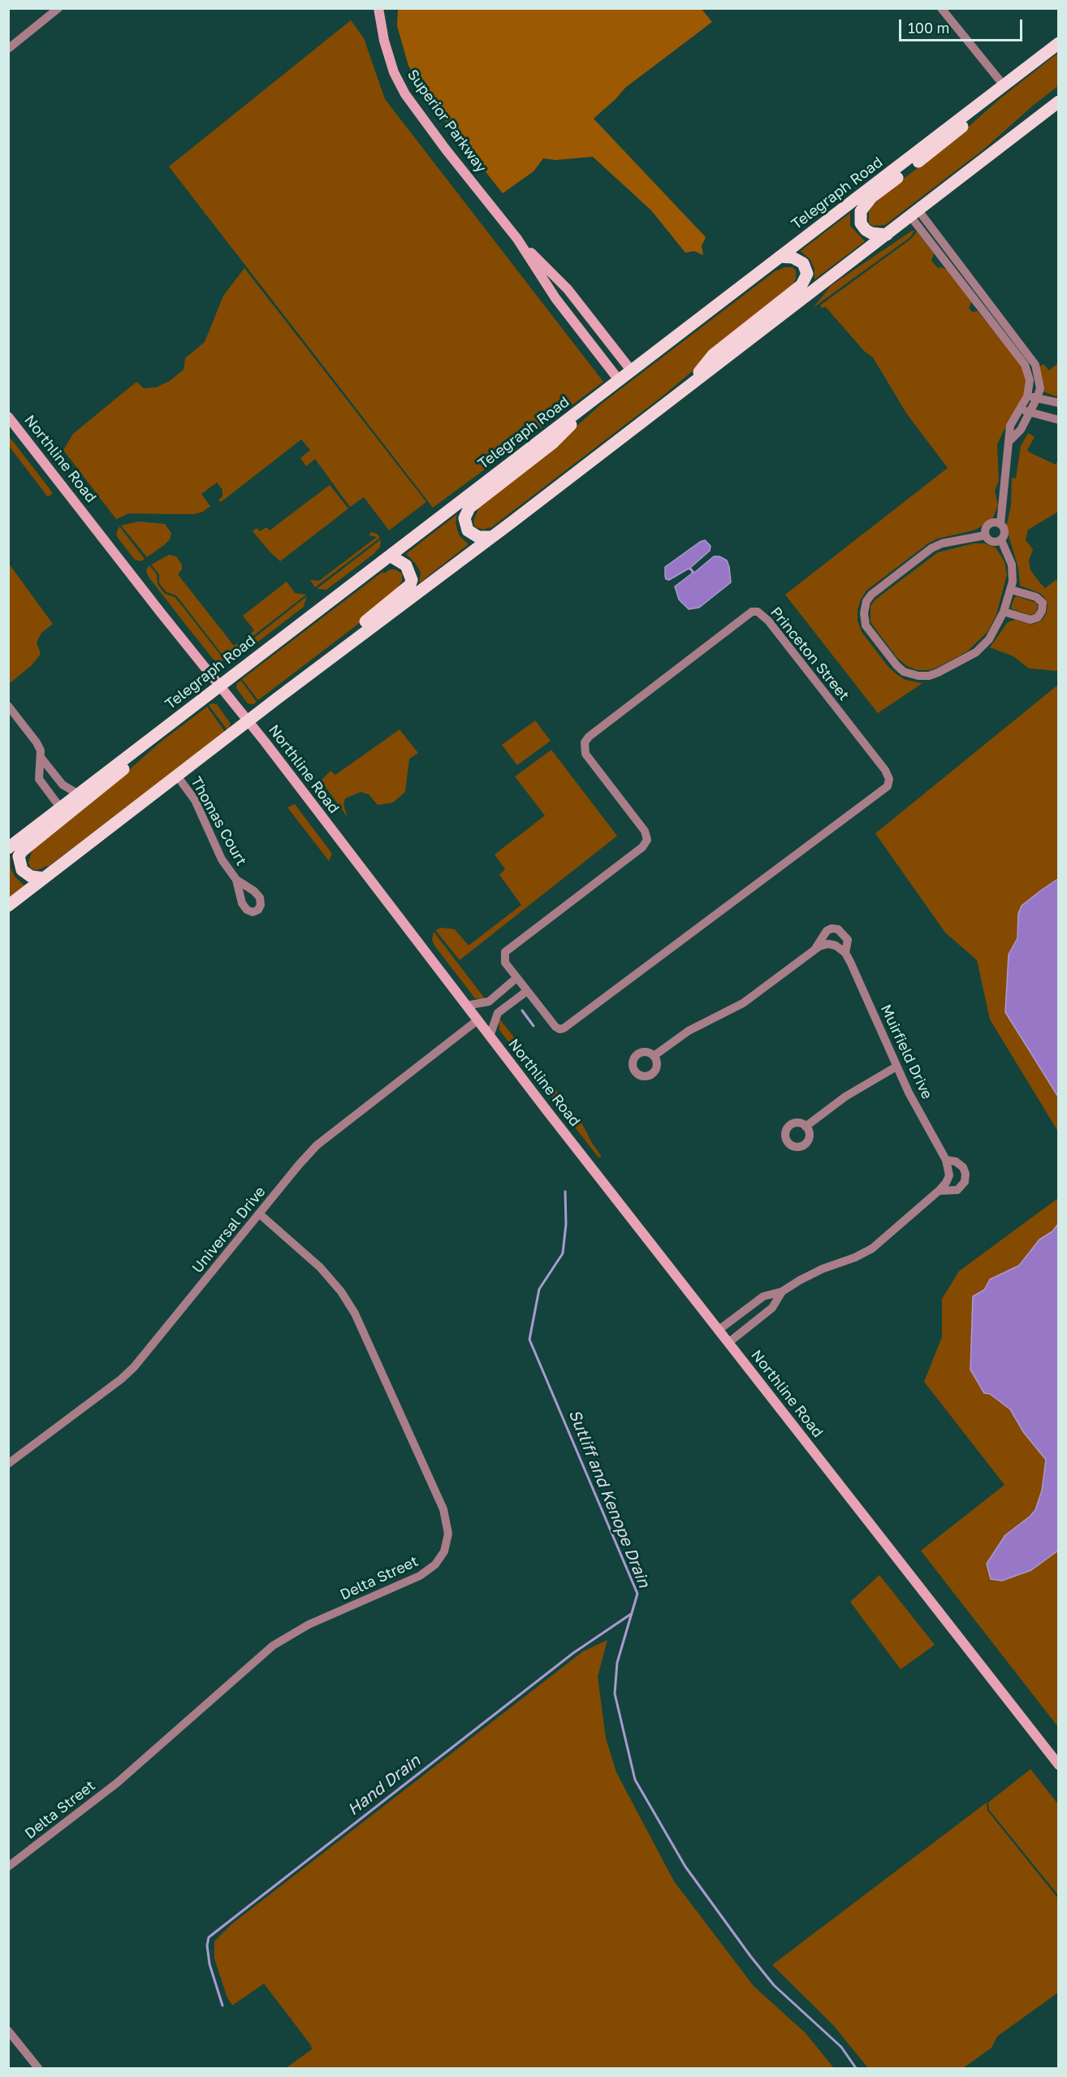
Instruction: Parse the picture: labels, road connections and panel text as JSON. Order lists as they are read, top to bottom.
{
  "streets": {
    "main road": ["Superior Parkway", "Telegraph Road", "Northline Road"],
    "street": [
      "Princeton Street",
      "Thomas Court",
      "Muirfield Drive",
      "Universal Drive",
      "Delta Street"
    ]
  },
  "crossings": [
    ["Superior Parkway", "Telegraph Road"],
    ["Telegraph Road", "Northline Road"],
    ["Northline Road", "Universal Drive"],
    ["Universal Drive", "Delta Street"]
  ],
  "water": ["Sutliff and Kenope Drain", "Hand Drain"],
  "scale_bar": "100 m"
}
